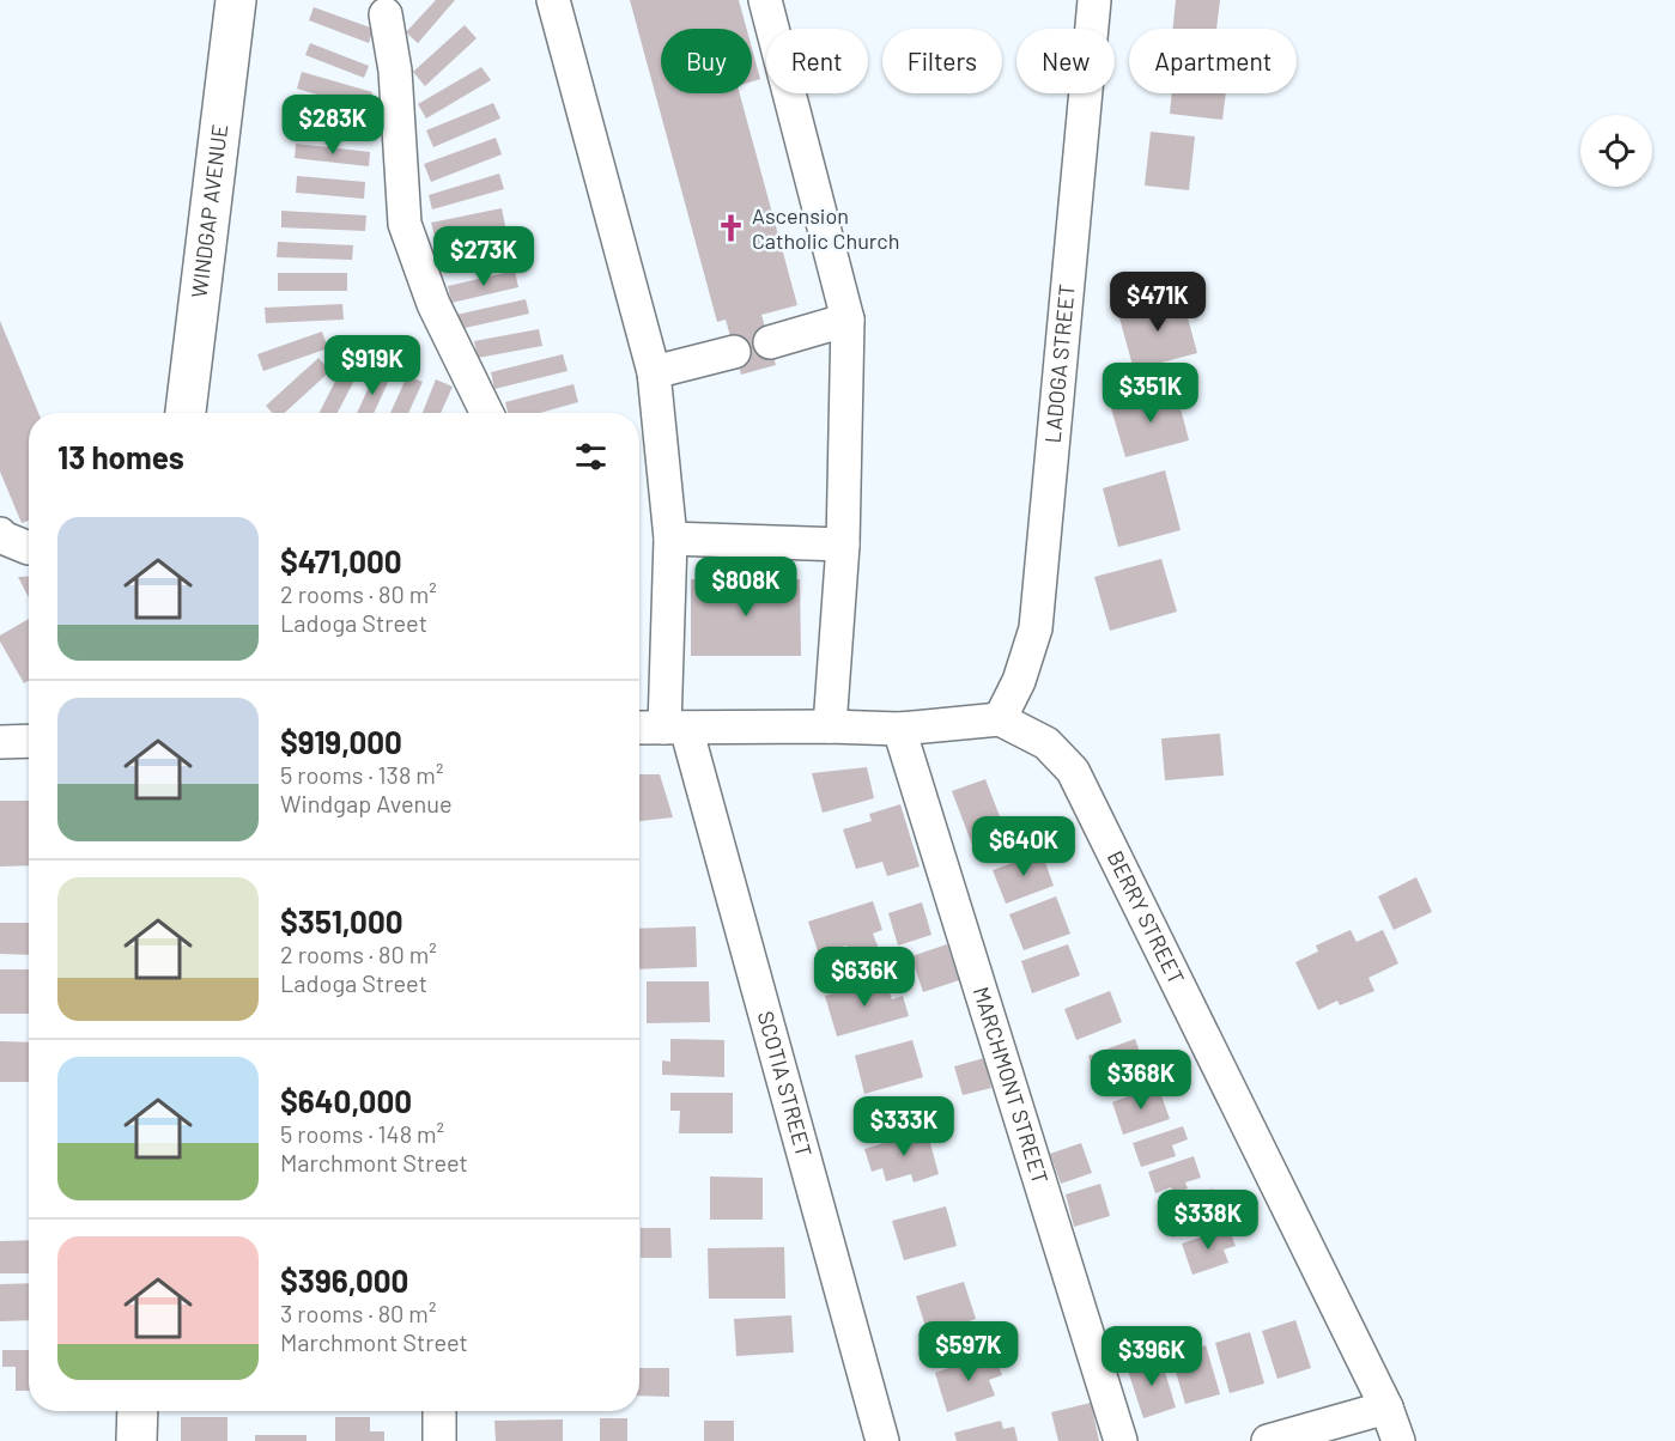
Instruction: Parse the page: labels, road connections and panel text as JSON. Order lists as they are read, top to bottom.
{
  "streets": {
    "main road": ["WINDGAP AVENUE"],
    "street": [
      "LADOGA STREET",
      "BERRY STREET",
      "SCOTIA STREET",
      "MARCHMONT STREET"
    ]
  },
  "crossings": [
    ["LADOGA STREET", "BERRY STREET"]
  ],
  "places": {
    "church": ["Ascension Catholic Church"]
  },
  "page": {
    "chip": [
      "Buy",
      "Rent",
      "Filters",
      "New",
      "Apartment"
    ],
    "price": [
      "$283K",
      "$273K",
      "$471K",
      "$919K",
      "$351K",
      "$808K",
      "$640K",
      "$636K",
      "$368K",
      "$333K",
      "$338K",
      "$597K",
      "$396K"
    ],
    "heading": "13 homes",
    "list": [
      {
        "name": "$471,000",
        "note": "2 rooms · 80 m² · Ladoga Street"
      },
      {
        "name": "$919,000",
        "note": "5 rooms · 138 m² · Windgap Avenue"
      },
      {
        "name": "$351,000",
        "note": "2 rooms · 80 m² · Ladoga Street"
      },
      {
        "name": "$640,000",
        "note": "5 rooms · 148 m² · Marchmont Street"
      },
      {
        "name": "$396,000",
        "note": "3 rooms · 80 m² · Marchmont Street"
      }
    ]
  }
}
